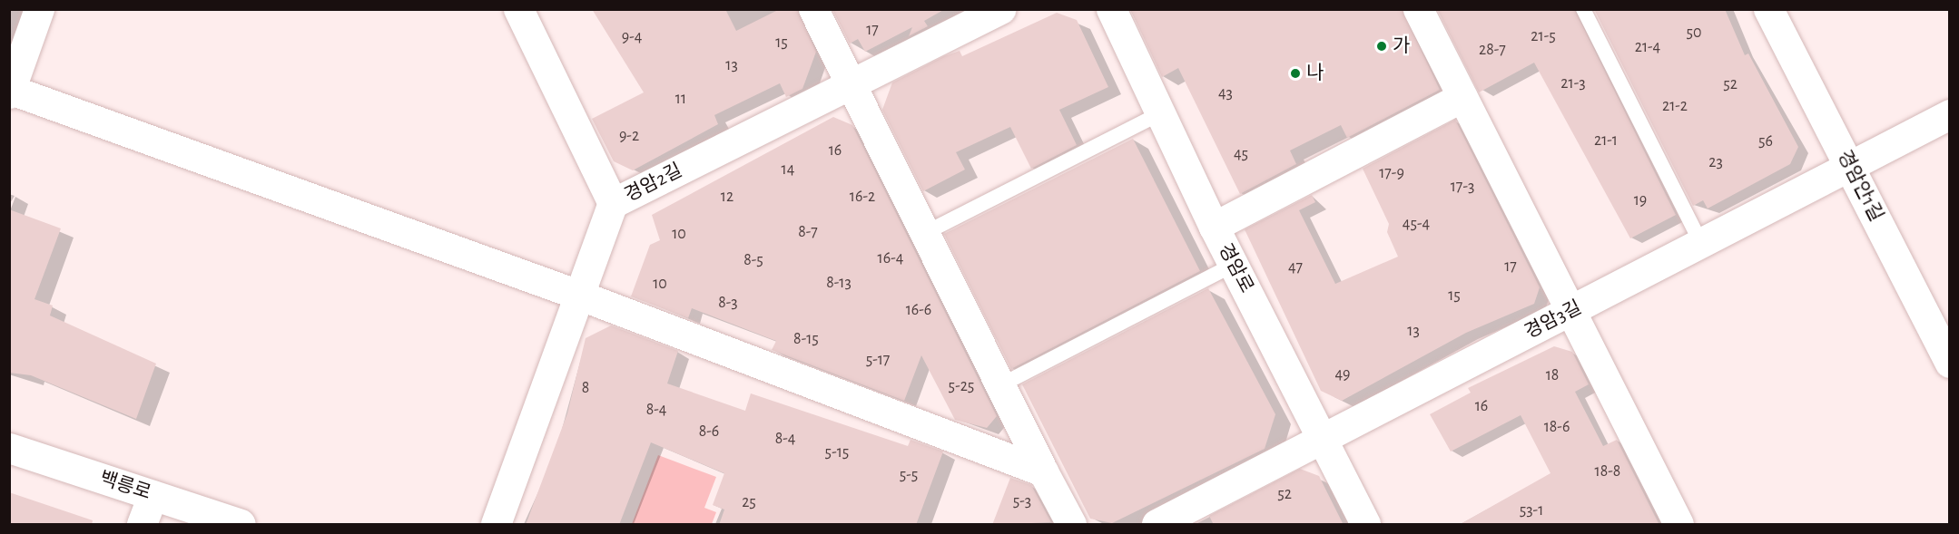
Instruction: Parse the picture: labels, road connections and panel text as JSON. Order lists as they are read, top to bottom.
{
  "streets": {
    "street": [
      "경암2길",
      "경암안1길",
      "경암로",
      "경암3길",
      "백릉로"
    ]
  },
  "crossings": [
    ["경암안1길", "경암3길"],
    ["경암로", "경암3길"]
  ],
  "places": ["가", "나"],
  "house_numbers": [
    "17",
    "50",
    "21-5",
    "9-4",
    "15",
    "21-4",
    "28-7",
    "13",
    "21-3",
    "52",
    "43",
    "11",
    "21-2",
    "9-2",
    "21-1",
    "56",
    "16",
    "45",
    "23",
    "14",
    "17-9",
    "17-3",
    "12",
    "16-2",
    "19",
    "45-4",
    "8-7",
    "10",
    "16-4",
    "8-5",
    "17",
    "47",
    "8-13",
    "10",
    "15",
    "8-3",
    "16-6",
    "13",
    "8-15",
    "5-17",
    "49",
    "18",
    "5-25",
    "8",
    "16",
    "8-4",
    "18-6",
    "8-6",
    "8-4",
    "5-15",
    "18-8",
    "5-5",
    "52",
    "5-3",
    "25",
    "53-1"
  ]
}
